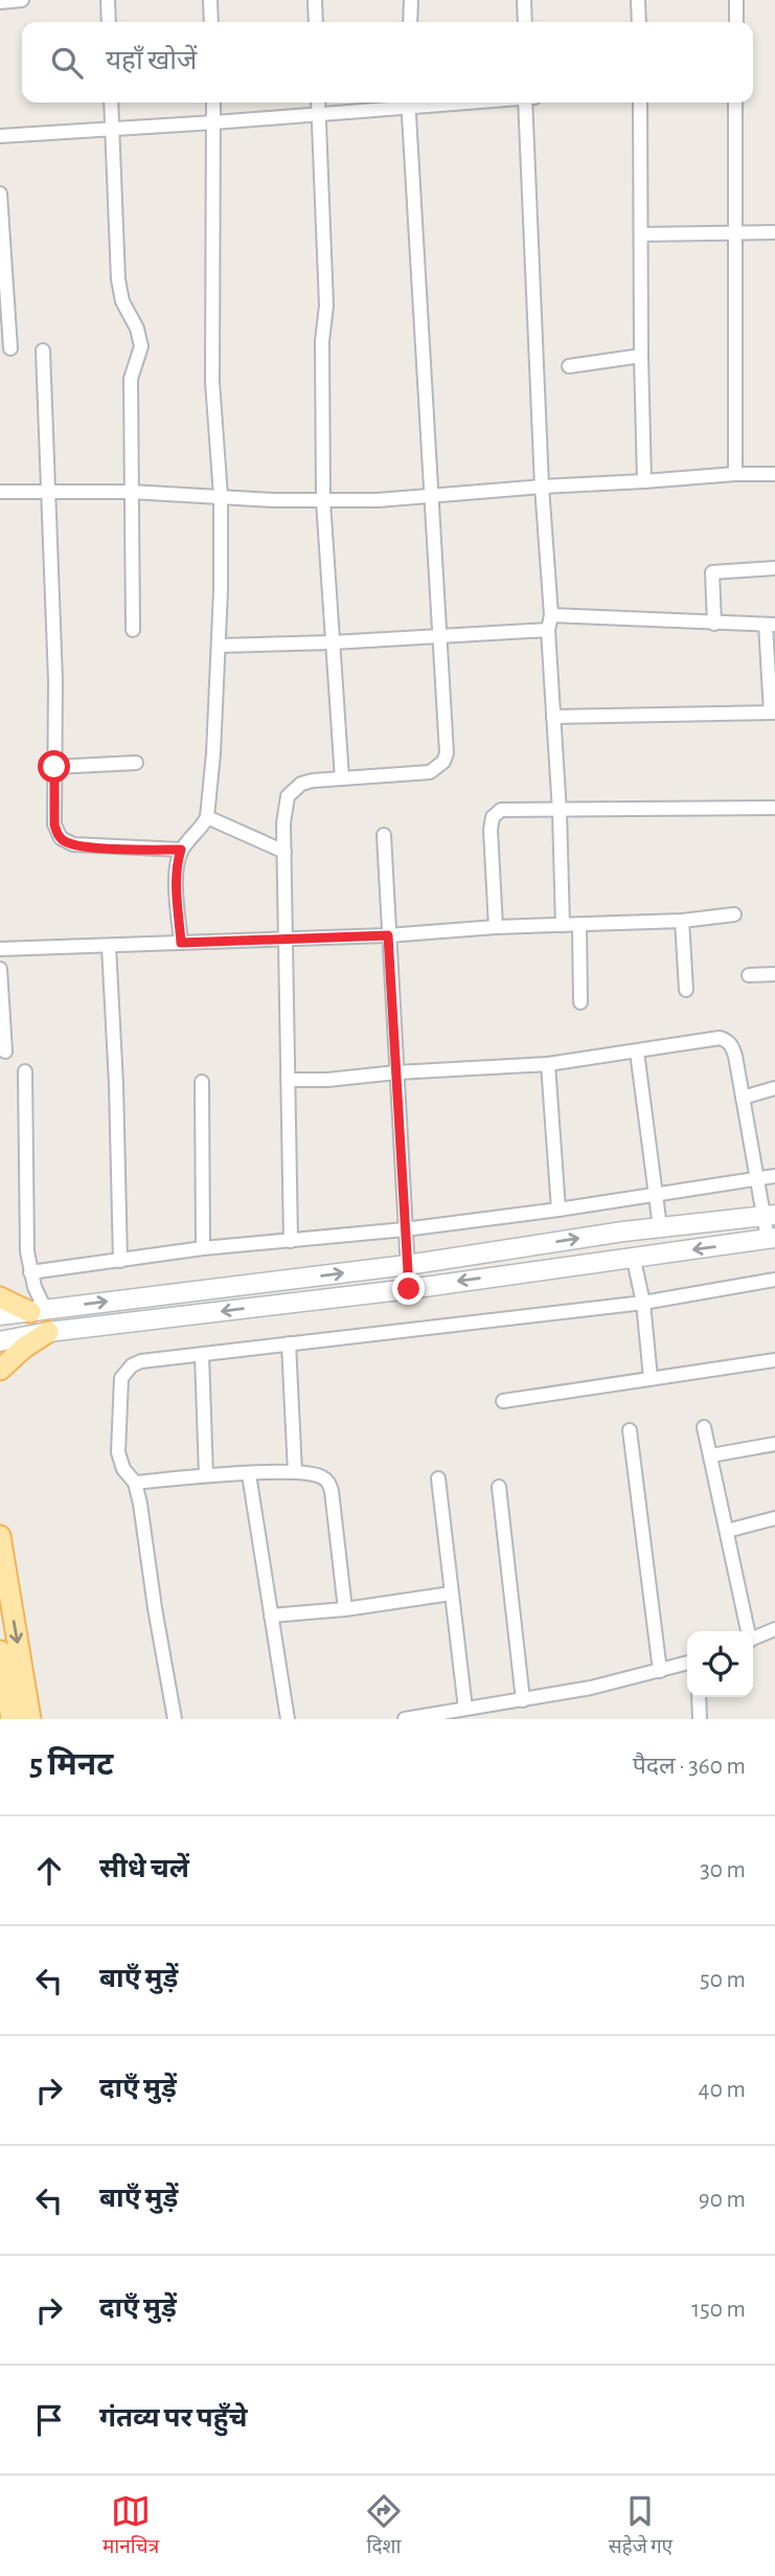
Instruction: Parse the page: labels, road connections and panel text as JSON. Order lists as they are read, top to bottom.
{
  "page": {
    "search": "यहाँ खोजें",
    "heading": ["5 मिनट", "पैदल · 360 m"],
    "list": [
      ["सीधे चलें", "30 m"],
      ["बाएँ मुड़ें", "50 m"],
      ["दाएँ मुड़ें", "40 m"],
      ["बाएँ मुड़ें", "90 m"],
      ["दाएँ मुड़ें", "150 m"],
      "गंतव्य पर पहुँचे"
    ],
    "nav": ["मानचित्र", "दिशा", "सहेजे गए"]
  }
}
